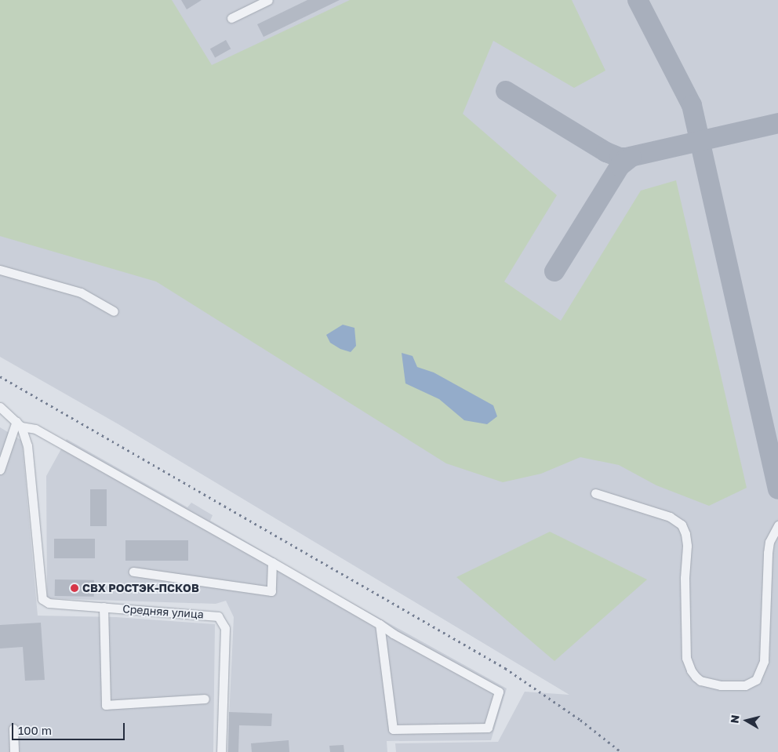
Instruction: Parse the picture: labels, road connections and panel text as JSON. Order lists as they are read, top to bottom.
{
  "streets": {
    "street": ["Средняя улица"]
  },
  "places": ["СВХ РОСТЭК-ПСКОВ"],
  "scale_bar": "100 m",
  "north": "left"
}
